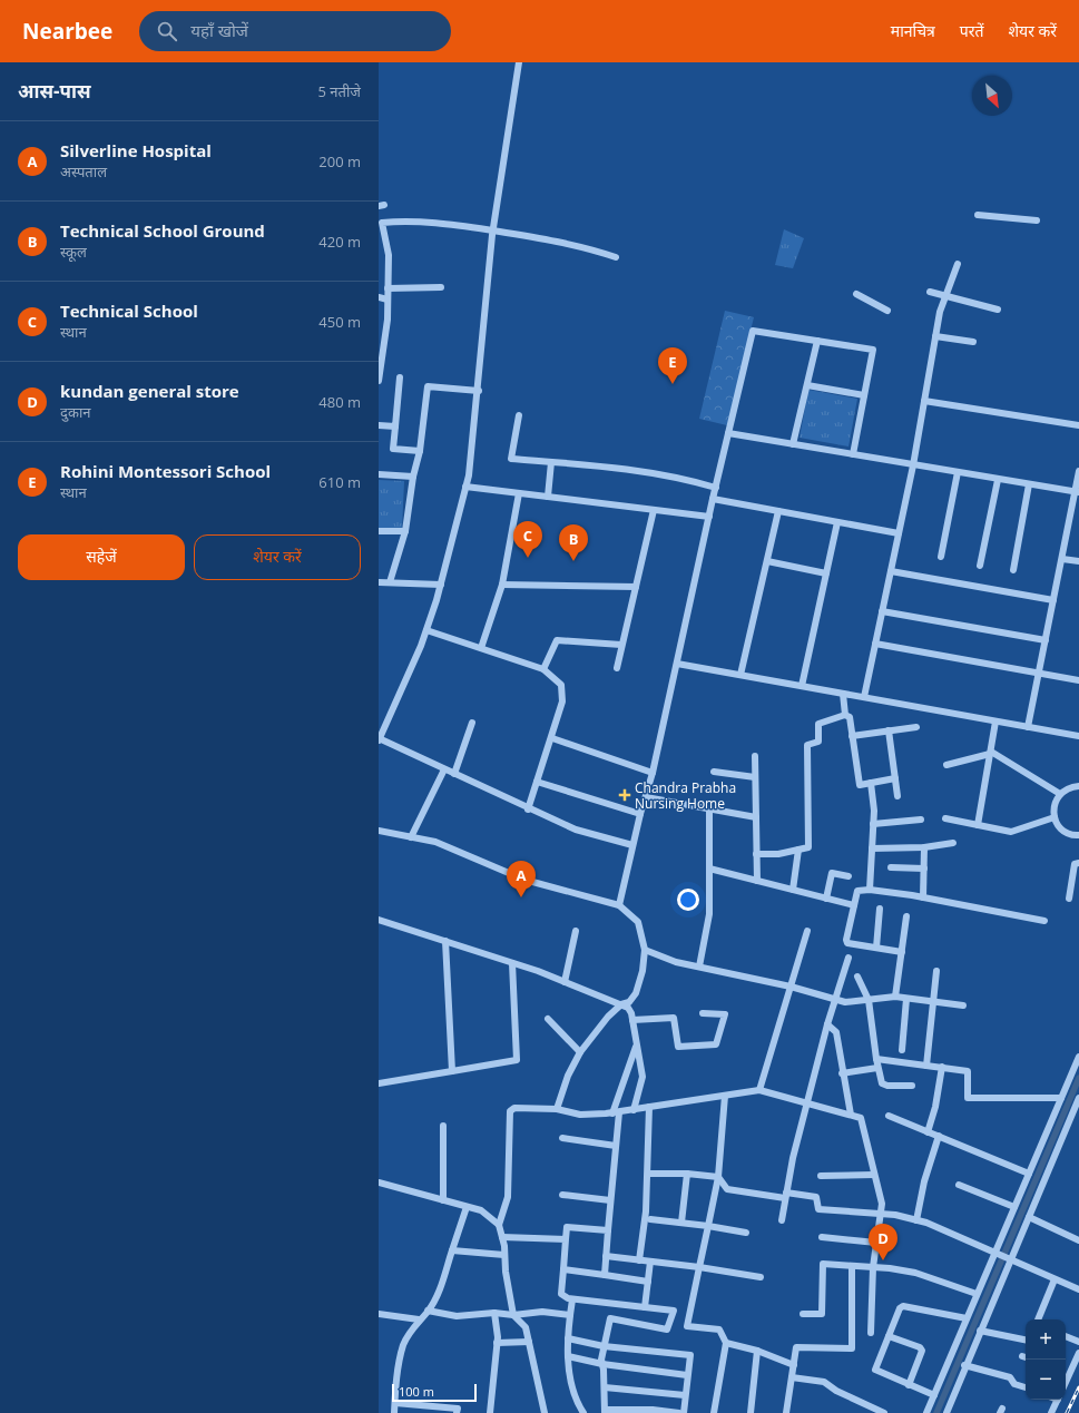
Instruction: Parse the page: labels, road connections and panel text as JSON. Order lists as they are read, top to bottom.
{
  "places": {
    "health": ["Chandra Prabha Nursing Home"]
  },
  "scale_bar": "100 m",
  "north": "bottom right",
  "page": {
    "header": "Nearbee",
    "search": "यहाँ खोजें",
    "nav": ["मानचित्र", "परतें", "शेयर करें"],
    "heading": ["आस-पास", "5 नतीजे"],
    "list": [
      {
        "mark": "A",
        "name": "Silverline Hospital",
        "note": "अस्पताल",
        "value": "200 m"
      },
      {
        "mark": "B",
        "name": "Technical School Ground",
        "note": "स्कूल",
        "value": "420 m"
      },
      {
        "mark": "C",
        "name": "Technical School",
        "note": "स्थान",
        "value": "450 m"
      },
      {
        "mark": "D",
        "name": "kundan general store",
        "note": "दुकान",
        "value": "480 m"
      },
      {
        "mark": "E",
        "name": "Rohini Montessori School",
        "note": "स्थान",
        "value": "610 m"
      }
    ],
    "pins": [
      "E",
      "C",
      "B",
      "A",
      "D"
    ],
    "buttons": ["सहेजें", "शेयर करें"],
    "map_buttons": ["+", "−"],
    "scale": "100 m"
  }
}
